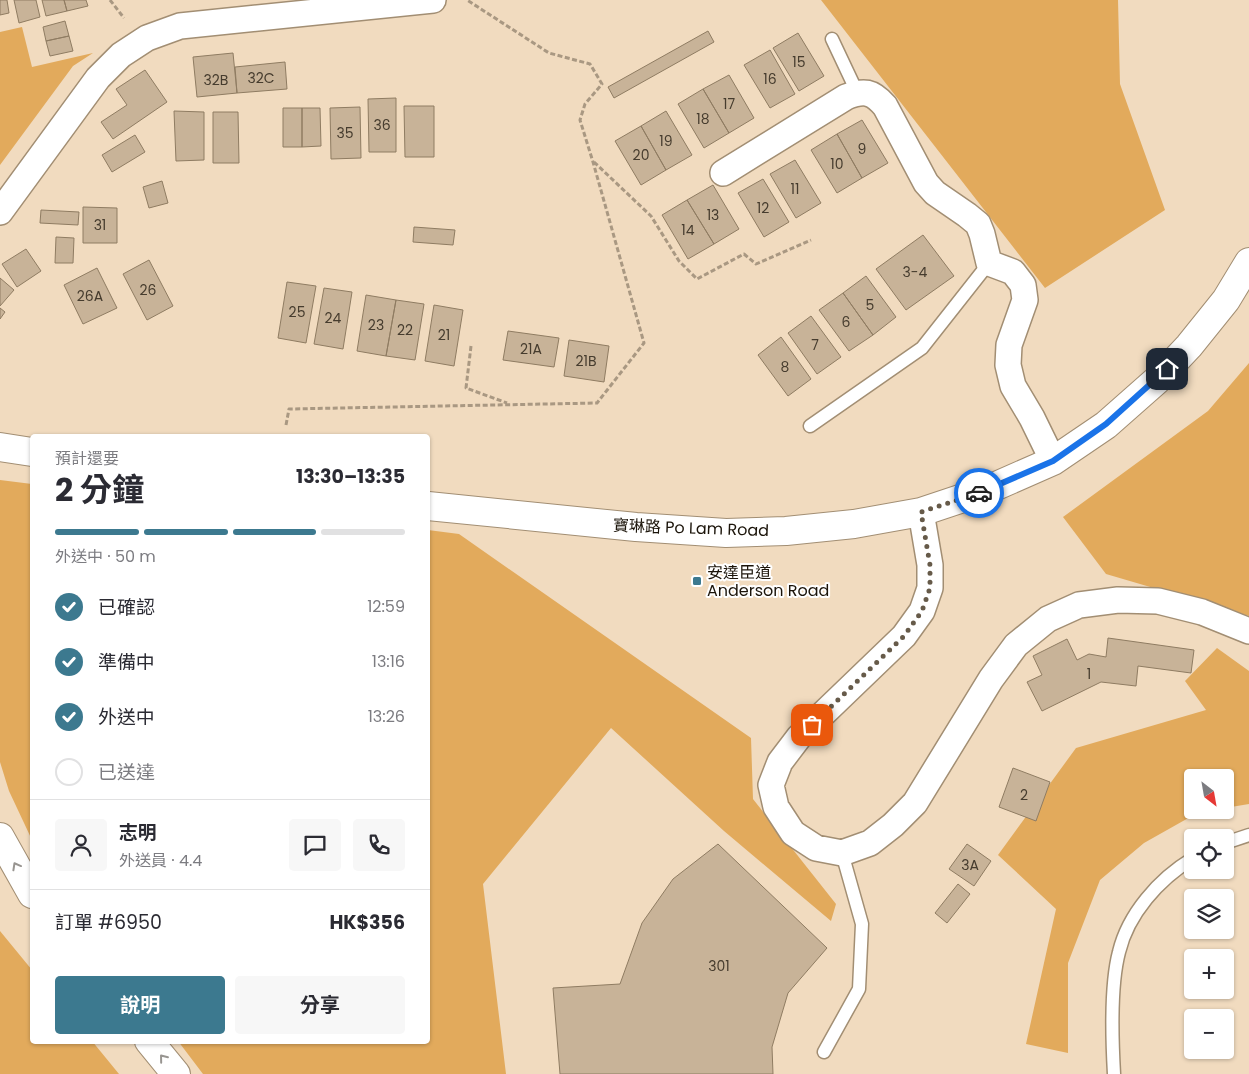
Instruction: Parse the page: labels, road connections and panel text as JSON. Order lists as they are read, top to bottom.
{
  "streets": {
    "main road": ["寶琳路 Po Lam Road"]
  },
  "places": {
    "transit": ["安達臣道 Anderson Road"]
  },
  "house_numbers": [
    "15",
    "32C",
    "16",
    "32B",
    "17",
    "18",
    "36",
    "35",
    "19",
    "9",
    "20",
    "10",
    "11",
    "12",
    "13",
    "31",
    "14",
    "3-4",
    "26",
    "26A",
    "5",
    "25",
    "24",
    "6",
    "23",
    "22",
    "21",
    "7",
    "21A",
    "21B",
    "8",
    "1",
    "2",
    "3A",
    "301"
  ],
  "north": "bottom right",
  "page": {
    "heading": ["2 分鐘", "預計還要", "13:30–13:35"],
    "panel": [
      "志明",
      "外送員 · 4.4",
      "訂單 #6950",
      "HK$356"
    ],
    "bar": "外送中 · 50 m",
    "list": [
      ["已確認", "12:59"],
      ["準備中", "13:16"],
      ["外送中", "13:26"],
      "已送達"
    ],
    "map_buttons": ["+", "−"],
    "buttons": ["說明", "分享"]
  }
}
